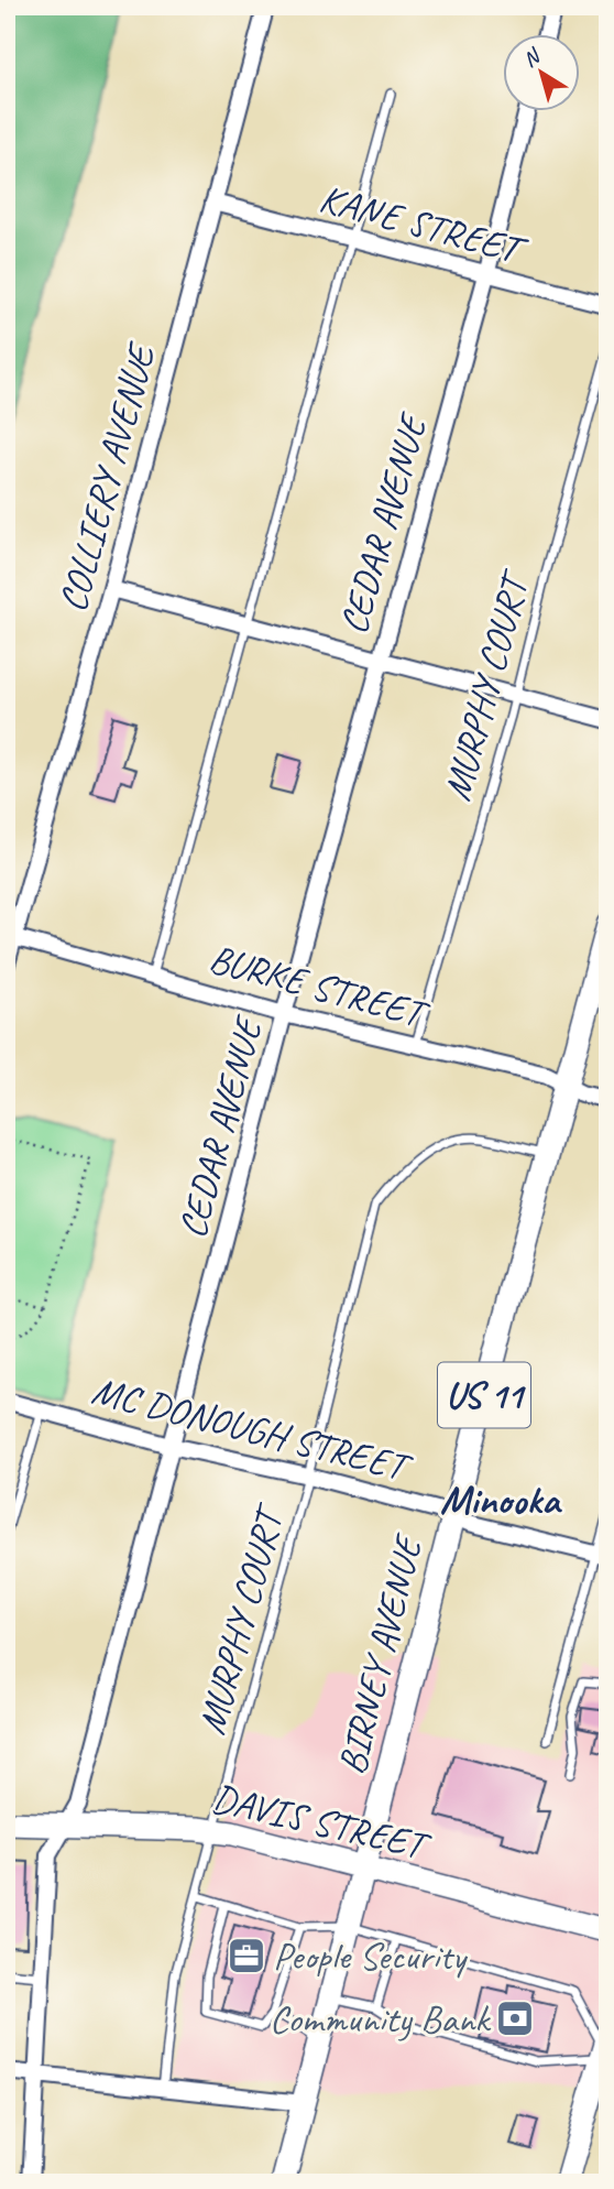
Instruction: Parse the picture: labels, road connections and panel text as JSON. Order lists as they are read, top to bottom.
{
  "streets": {
    "main road": ["US 11", "BIRNEY AVENUE", "DAVIS STREET"],
    "street": [
      "KANE STREET",
      "COLLIERY AVENUE",
      "CEDAR AVENUE",
      "BURKE STREET",
      "MC DONOUGH STREET"
    ],
    "lane": ["MURPHY COURT"]
  },
  "crossings": [
    ["KANE STREET", "COLLIERY AVENUE"],
    ["KANE STREET", "CEDAR AVENUE"],
    ["COLLIERY AVENUE", "BURKE STREET"],
    ["CEDAR AVENUE", "BURKE STREET"],
    ["CEDAR AVENUE", "MC DONOUGH STREET"],
    ["CEDAR AVENUE", "DAVIS STREET"],
    ["MURPHY COURT", "BURKE STREET"],
    ["MURPHY COURT", "MC DONOUGH STREET"],
    ["MURPHY COURT", "BIRNEY AVENUE"],
    ["MURPHY COURT", "DAVIS STREET"],
    ["BURKE STREET", "BIRNEY AVENUE"],
    ["MC DONOUGH STREET", "BIRNEY AVENUE"],
    ["BIRNEY AVENUE", "DAVIS STREET"]
  ],
  "districts": ["Minooka"],
  "places": {
    "office": ["People Security"],
    "bank": ["Community Bank"]
  },
  "north": "top left"
}
